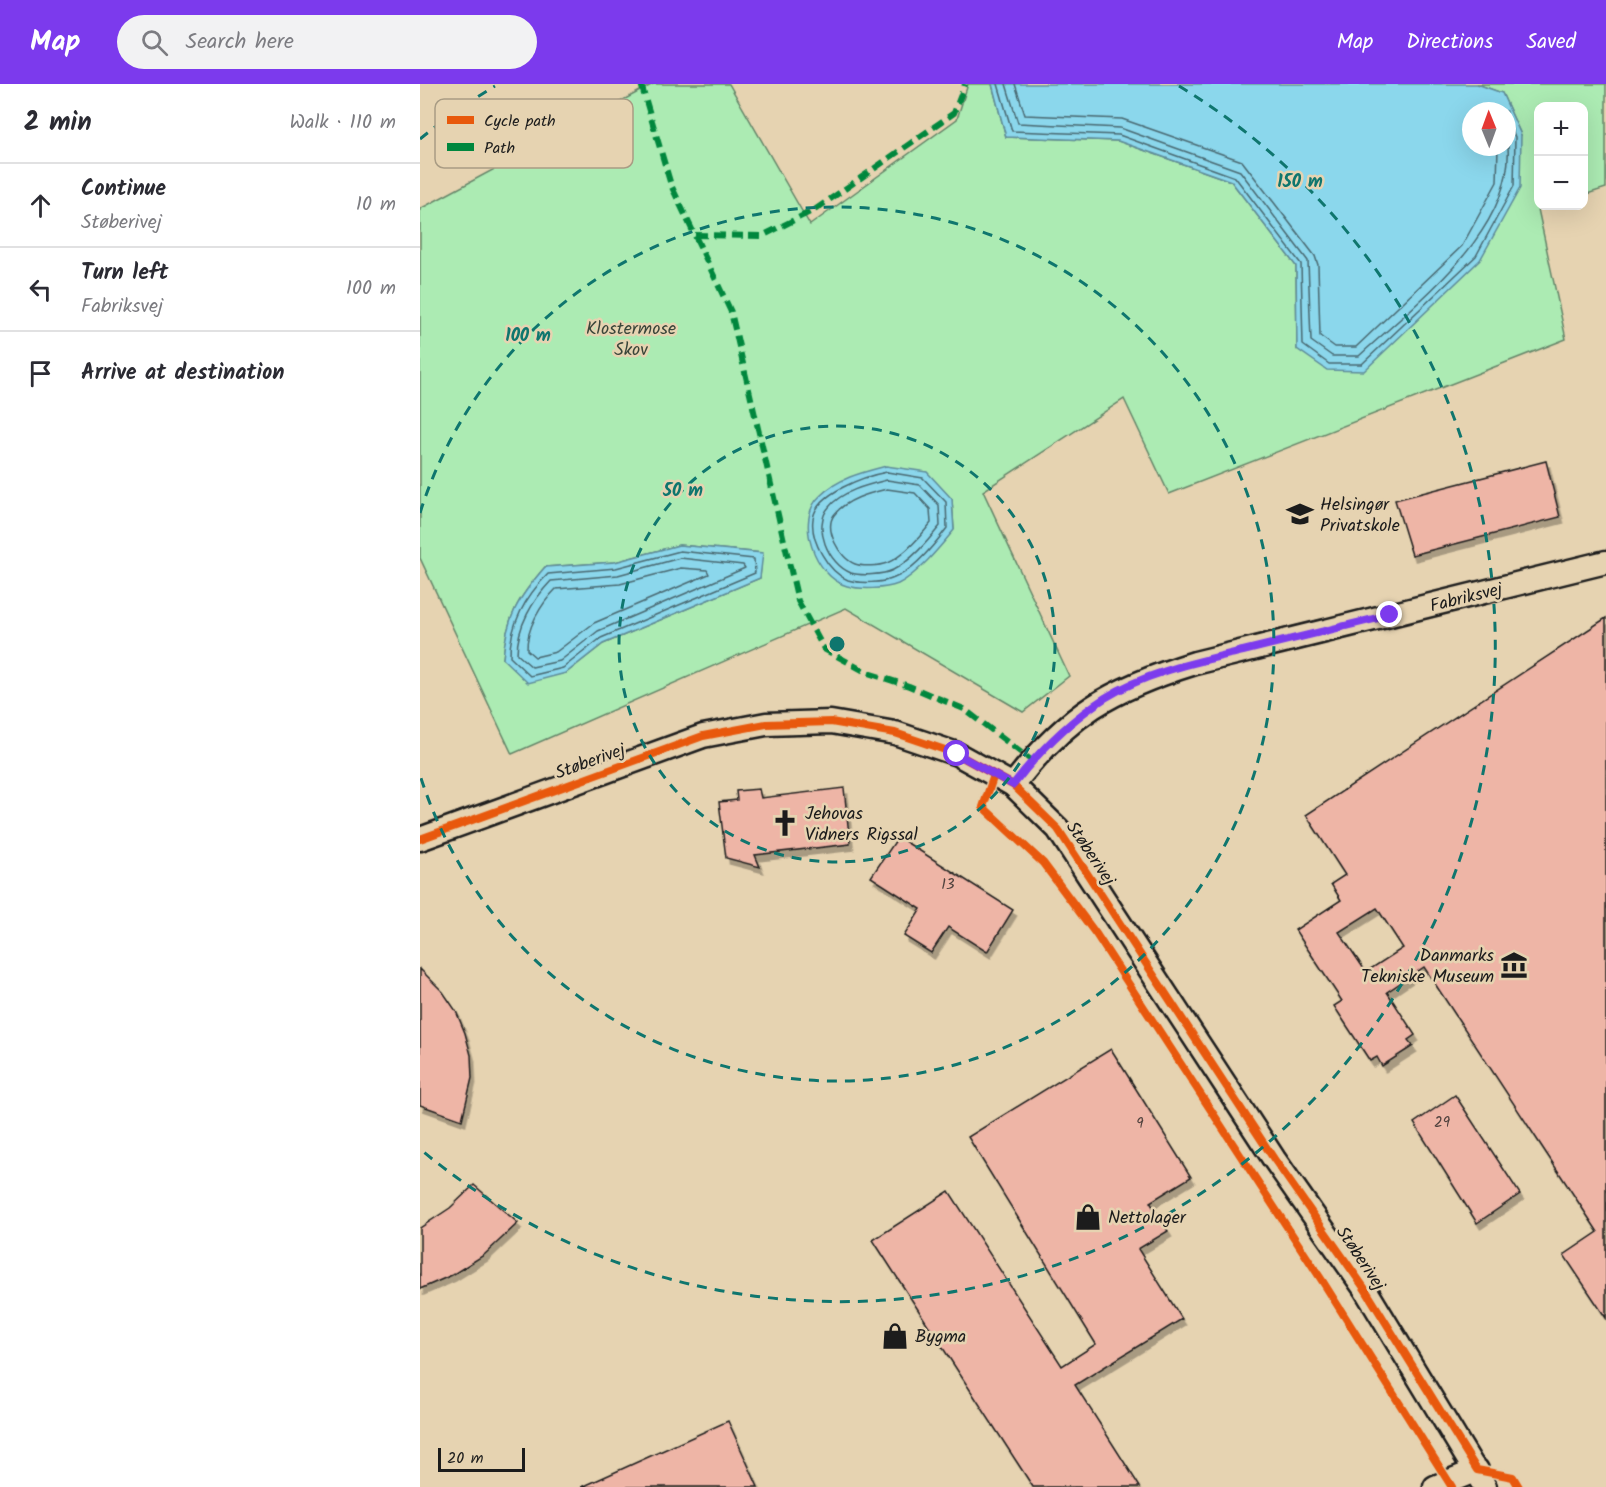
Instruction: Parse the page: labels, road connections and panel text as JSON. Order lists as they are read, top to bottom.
{
  "streets": {
    "street": ["Fabriksvej", "Støberivej"]
  },
  "crossings": [
    ["Fabriksvej", "Støberivej"]
  ],
  "parks": ["Klostermose Skov"],
  "places": {
    "school or university": ["Helsingør Privatskole"],
    "church": ["Jehovas Vidners Rigssal"],
    "museum": ["Danmarks Tekniske Museum"],
    "shop": ["Nettolager", "Bygma"]
  },
  "house_numbers": ["13", "29", "9"],
  "legend": ["Cycle path", "Path"],
  "scale_bar": "20 m",
  "north": "top",
  "page": {
    "header": "Map",
    "search": "Search here",
    "nav": ["Map", "Directions", "Saved"],
    "heading": ["2 min", "Walk · 110 m"],
    "map_buttons": ["+", "−"],
    "list": [
      ["Continue", "Støberivej", "10 m"],
      ["Turn left", "Fabriksvej", "100 m"],
      "Arrive at destination"
    ],
    "scale": "20 m"
  },
  "rings": ["150 m", "100 m", "50 m"]
}
